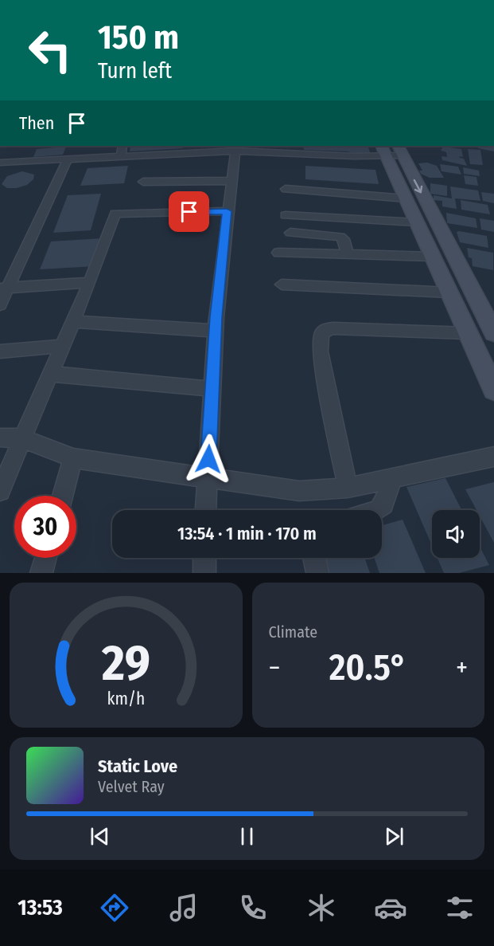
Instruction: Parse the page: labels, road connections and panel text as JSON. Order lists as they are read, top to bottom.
{
  "page": {
    "turn": ["150 m", "Turn left"],
    "then": "Then",
    "limit": "30",
    "trip": "13:54 · 1 min · 170 m",
    "tile": "Climate",
    "heat": ["−", "20.5°", "+"],
    "song": ["Static Love", "Velvet Ray"],
    "tabs": "13:53",
    "gauge": ["29", "km/h"]
  }
}
